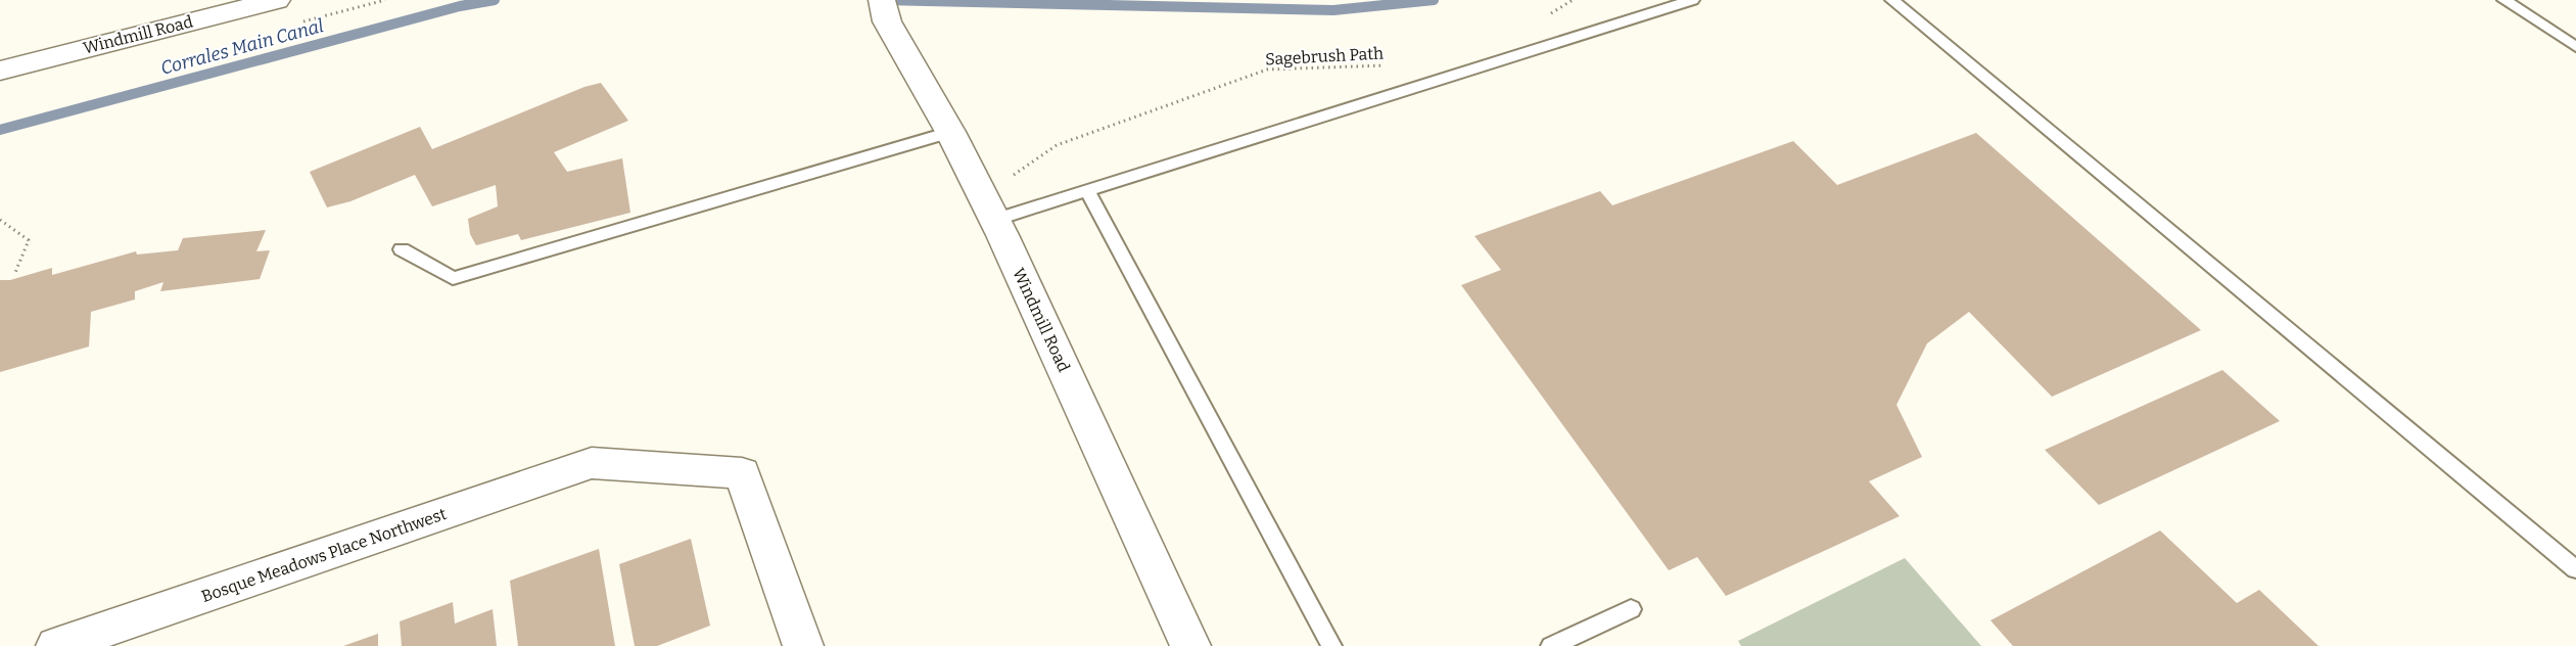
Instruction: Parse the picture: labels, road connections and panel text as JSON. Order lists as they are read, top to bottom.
{
  "streets": {
    "street": ["Windmill Road", "Bosque Meadows Place Northwest"],
    "path": ["Sagebrush Path"]
  },
  "crossings": [
    ["Windmill Road", "Sagebrush Path"]
  ],
  "water": ["Corrales Main Canal"]
}
